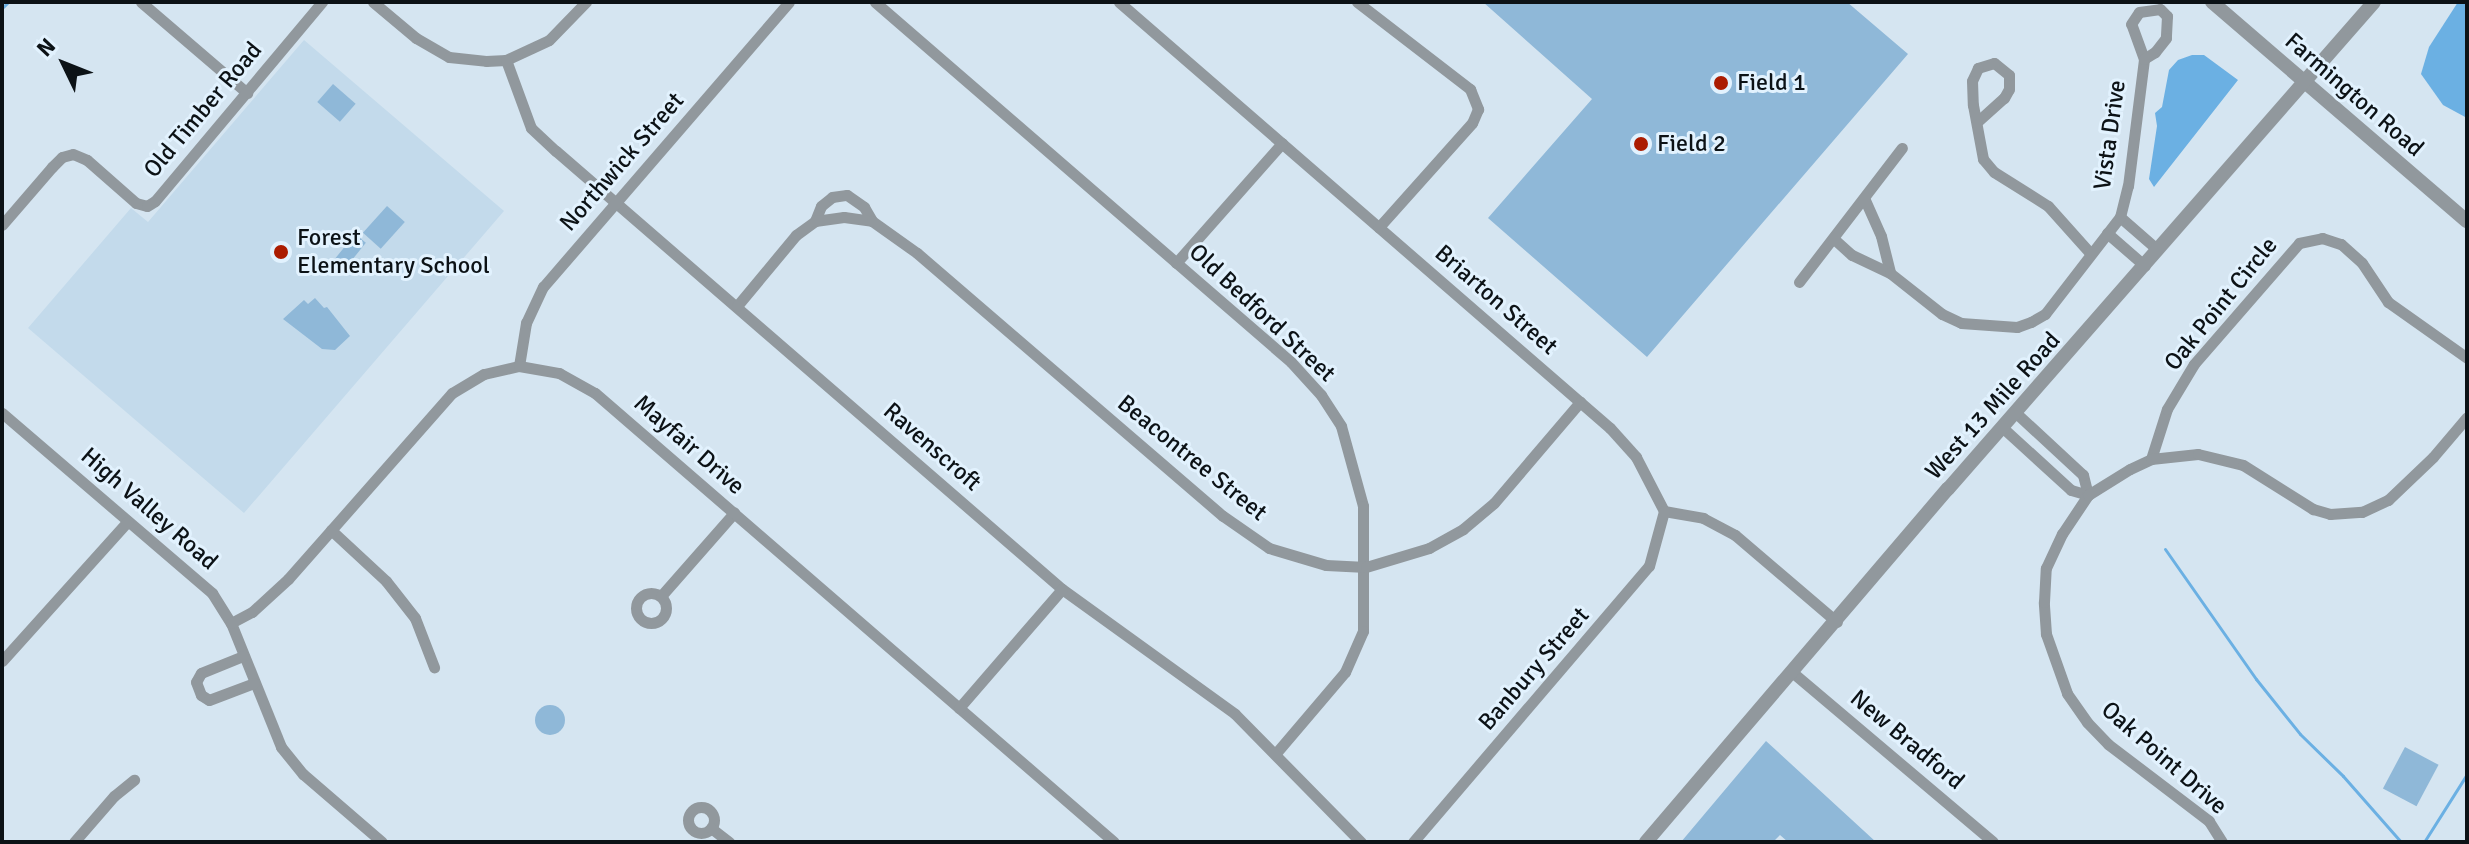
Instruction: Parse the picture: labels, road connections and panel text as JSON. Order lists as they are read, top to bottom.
{
  "streets": {
    "street": [
      "Farmington Road",
      "Old Timber Road",
      "Vista Drive",
      "Northwick Street",
      "Briarton Street",
      "Oak Point Circle",
      "Old Bedford Street",
      "West 13 Mile Road",
      "Mayfair Drive",
      "Ravenscroft",
      "Beacontree Street",
      "High Valley Road",
      "Banbury Street",
      "New Bradford",
      "Oak Point Drive"
    ]
  },
  "crossings": [
    ["Farmington Road", "West 13 Mile Road"],
    ["Vista Drive", "West 13 Mile Road"],
    ["Northwick Street", "Mayfair Drive"],
    ["Northwick Street", "Ravenscroft"],
    ["Briarton Street", "Beacontree Street"],
    ["Briarton Street", "Banbury Street"],
    ["Oak Point Circle", "Oak Point Drive"],
    ["Old Bedford Street", "Ravenscroft"],
    ["Old Bedford Street", "Beacontree Street"],
    ["West 13 Mile Road", "New Bradford"],
    ["Mayfair Drive", "High Valley Road"],
    ["Ravenscroft", "Beacontree Street"]
  ],
  "places": ["Field 1", "Field 2", "Forest Elementary School"],
  "north": "top left"
}
